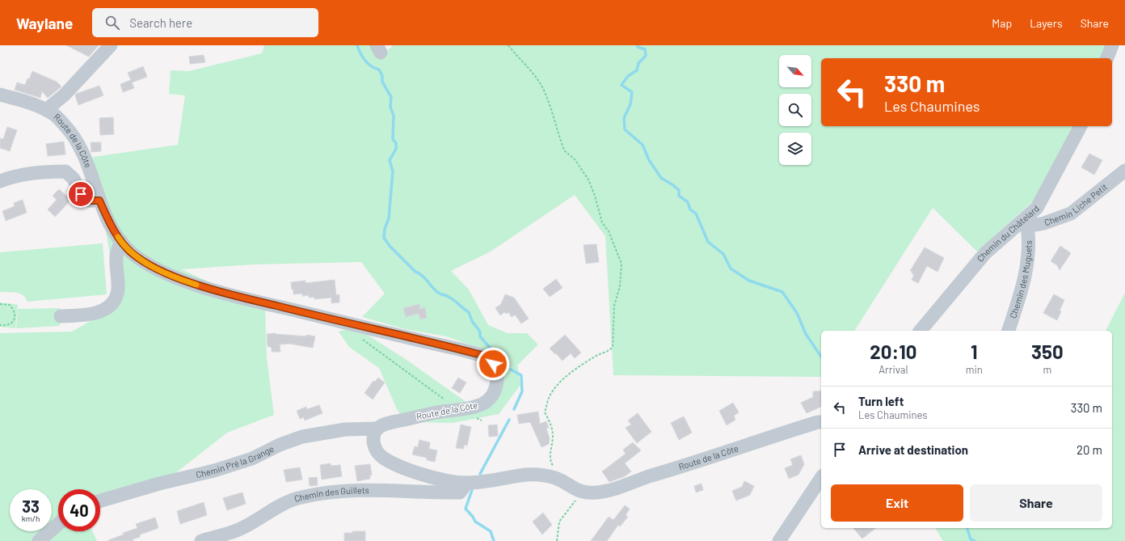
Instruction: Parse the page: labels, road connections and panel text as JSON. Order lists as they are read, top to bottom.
{
  "streets": {
    "street": [
      "Route de la Côte",
      "Chemin Liche Petit",
      "Chemin du Châtelard",
      "Chemin des Muguets",
      "Chemin Pré la Grange",
      "Chemin des Guillets"
    ]
  },
  "crossings": [
    ["Route de la Côte", "Chemin Pré la Grange"],
    ["Route de la Côte", "Chemin des Guillets"],
    ["Chemin Liche Petit", "Chemin du Châtelard"],
    ["Chemin Liche Petit", "Chemin des Muguets"],
    ["Chemin du Châtelard", "Chemin des Muguets"]
  ],
  "north": "bottom right",
  "page": {
    "header": "Waylane",
    "search": "Search here",
    "nav": ["Map", "Layers", "Share"],
    "turn": ["330 m", "Les Chaumines"],
    "eta": [
      "20:10",
      "Arrival",
      "1",
      "min",
      "350",
      "m"
    ],
    "list": [
      {
        "name": "Turn left",
        "note": "Les Chaumines",
        "value": "330 m"
      },
      {
        "name": "Arrive at destination",
        "value": "20 m"
      }
    ],
    "buttons": ["Exit", "Share"],
    "speed": "33 km/h",
    "limit": "40"
  }
}
